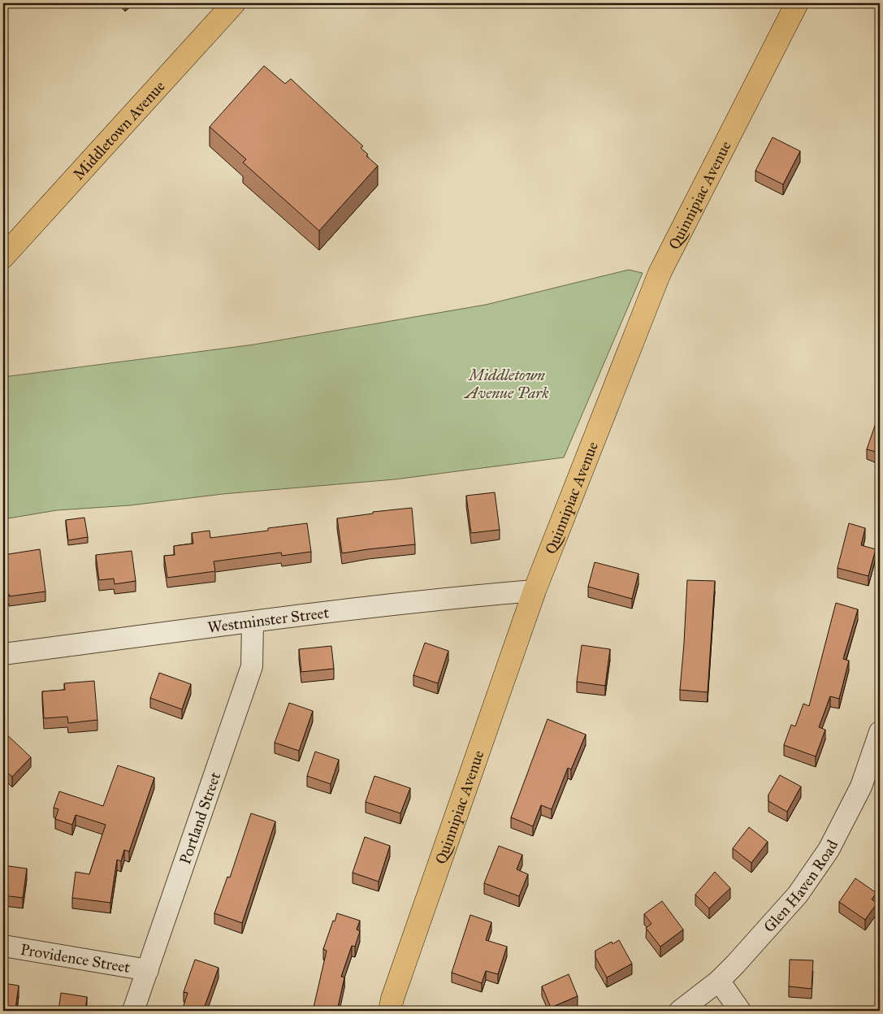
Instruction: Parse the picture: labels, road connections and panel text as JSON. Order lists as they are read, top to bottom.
{
  "streets": {
    "main road": ["Middletown Avenue", "Quinnipiac Avenue"],
    "street": [
      "Westminster Street",
      "Portland Street",
      "Glen Haven Road",
      "Providence Street"
    ]
  },
  "crossings": [
    ["Quinnipiac Avenue", "Westminster Street"],
    ["Westminster Street", "Portland Street"],
    ["Portland Street", "Providence Street"]
  ],
  "parks": ["Middletown Avenue Park"]
}
